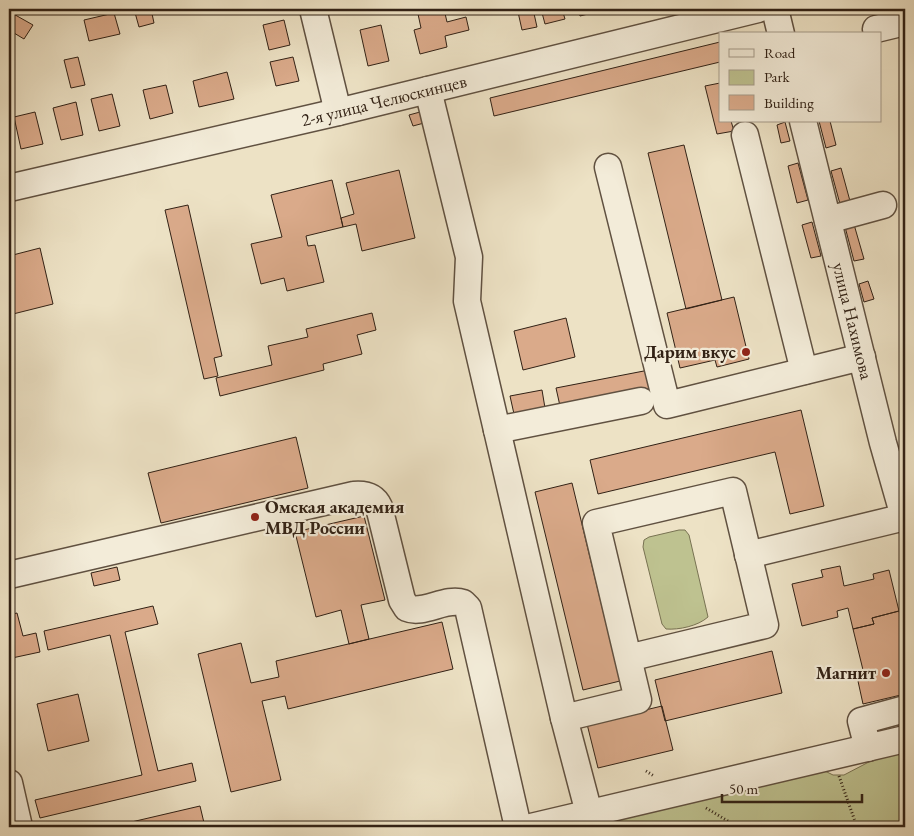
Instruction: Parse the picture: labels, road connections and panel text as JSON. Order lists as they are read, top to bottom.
{
  "streets": {
    "street": ["2-я улица Челюскинцев", "улица Нахимова"]
  },
  "places": ["Дарим вкус", "Омская академия МВД России", "Магнит"],
  "legend": ["Road", "Park", "Building"],
  "scale_bar": "50 m"
}
